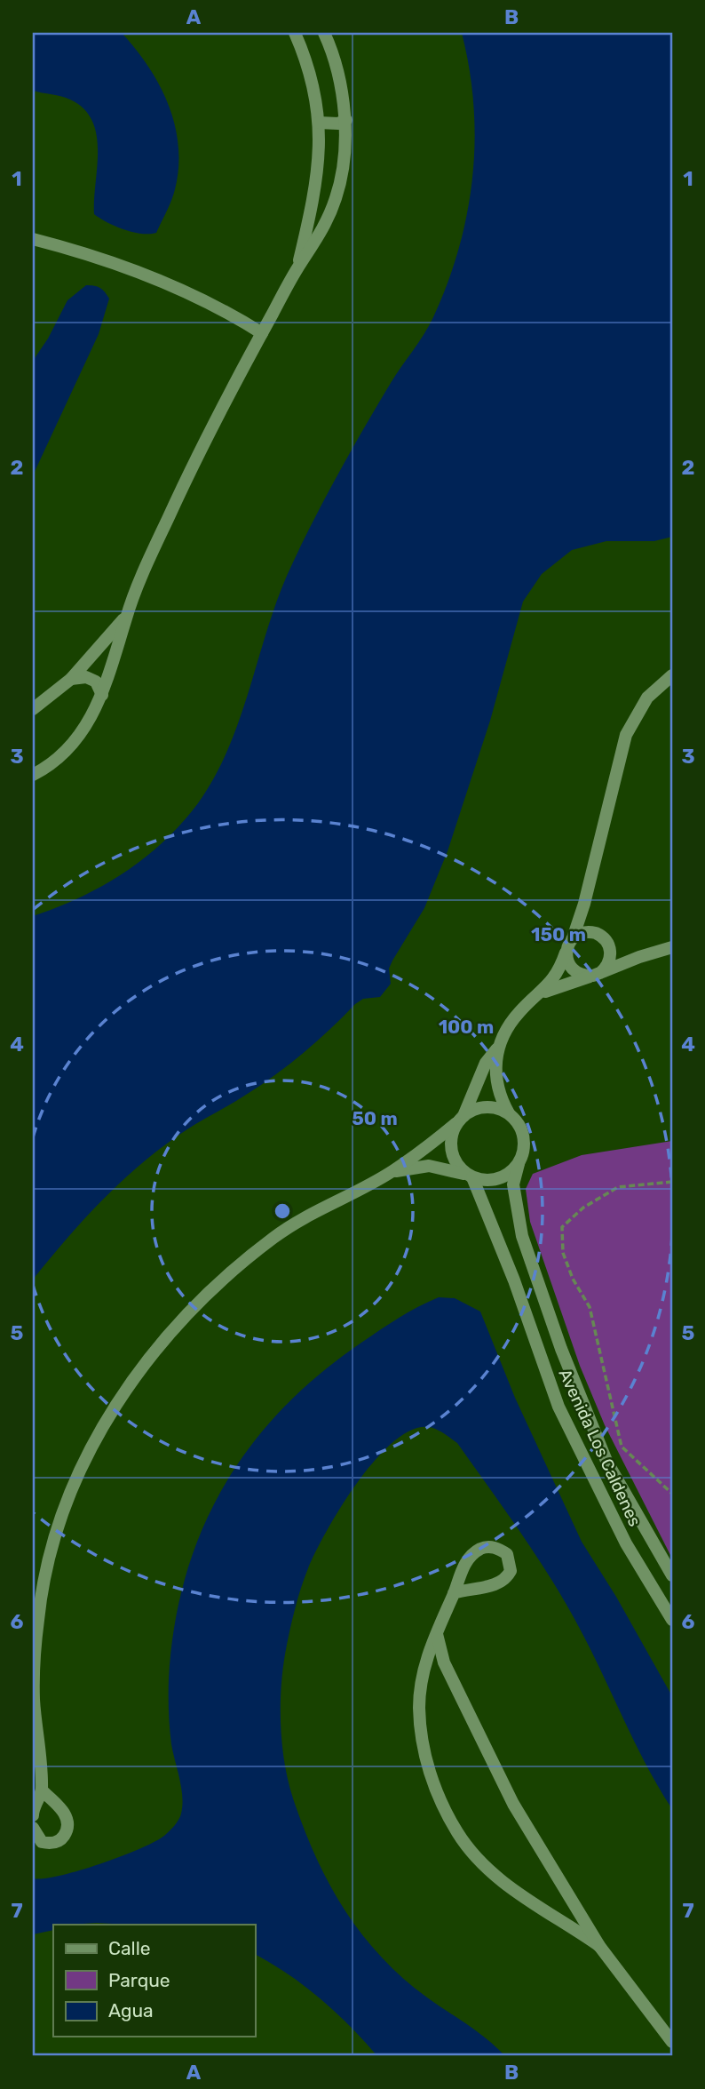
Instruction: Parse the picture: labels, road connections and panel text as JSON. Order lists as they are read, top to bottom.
{
  "streets": {
    "street": ["Avenida Los Caldenes"]
  },
  "legend": ["Calle", "Parque", "Agua"],
  "grid": {
    "columns": ["A", "B"],
    "rows": [
      "1",
      "2",
      "3",
      "4",
      "5",
      "6",
      "7"
    ]
  },
  "rings": ["150 m", "100 m", "50 m"]
}
